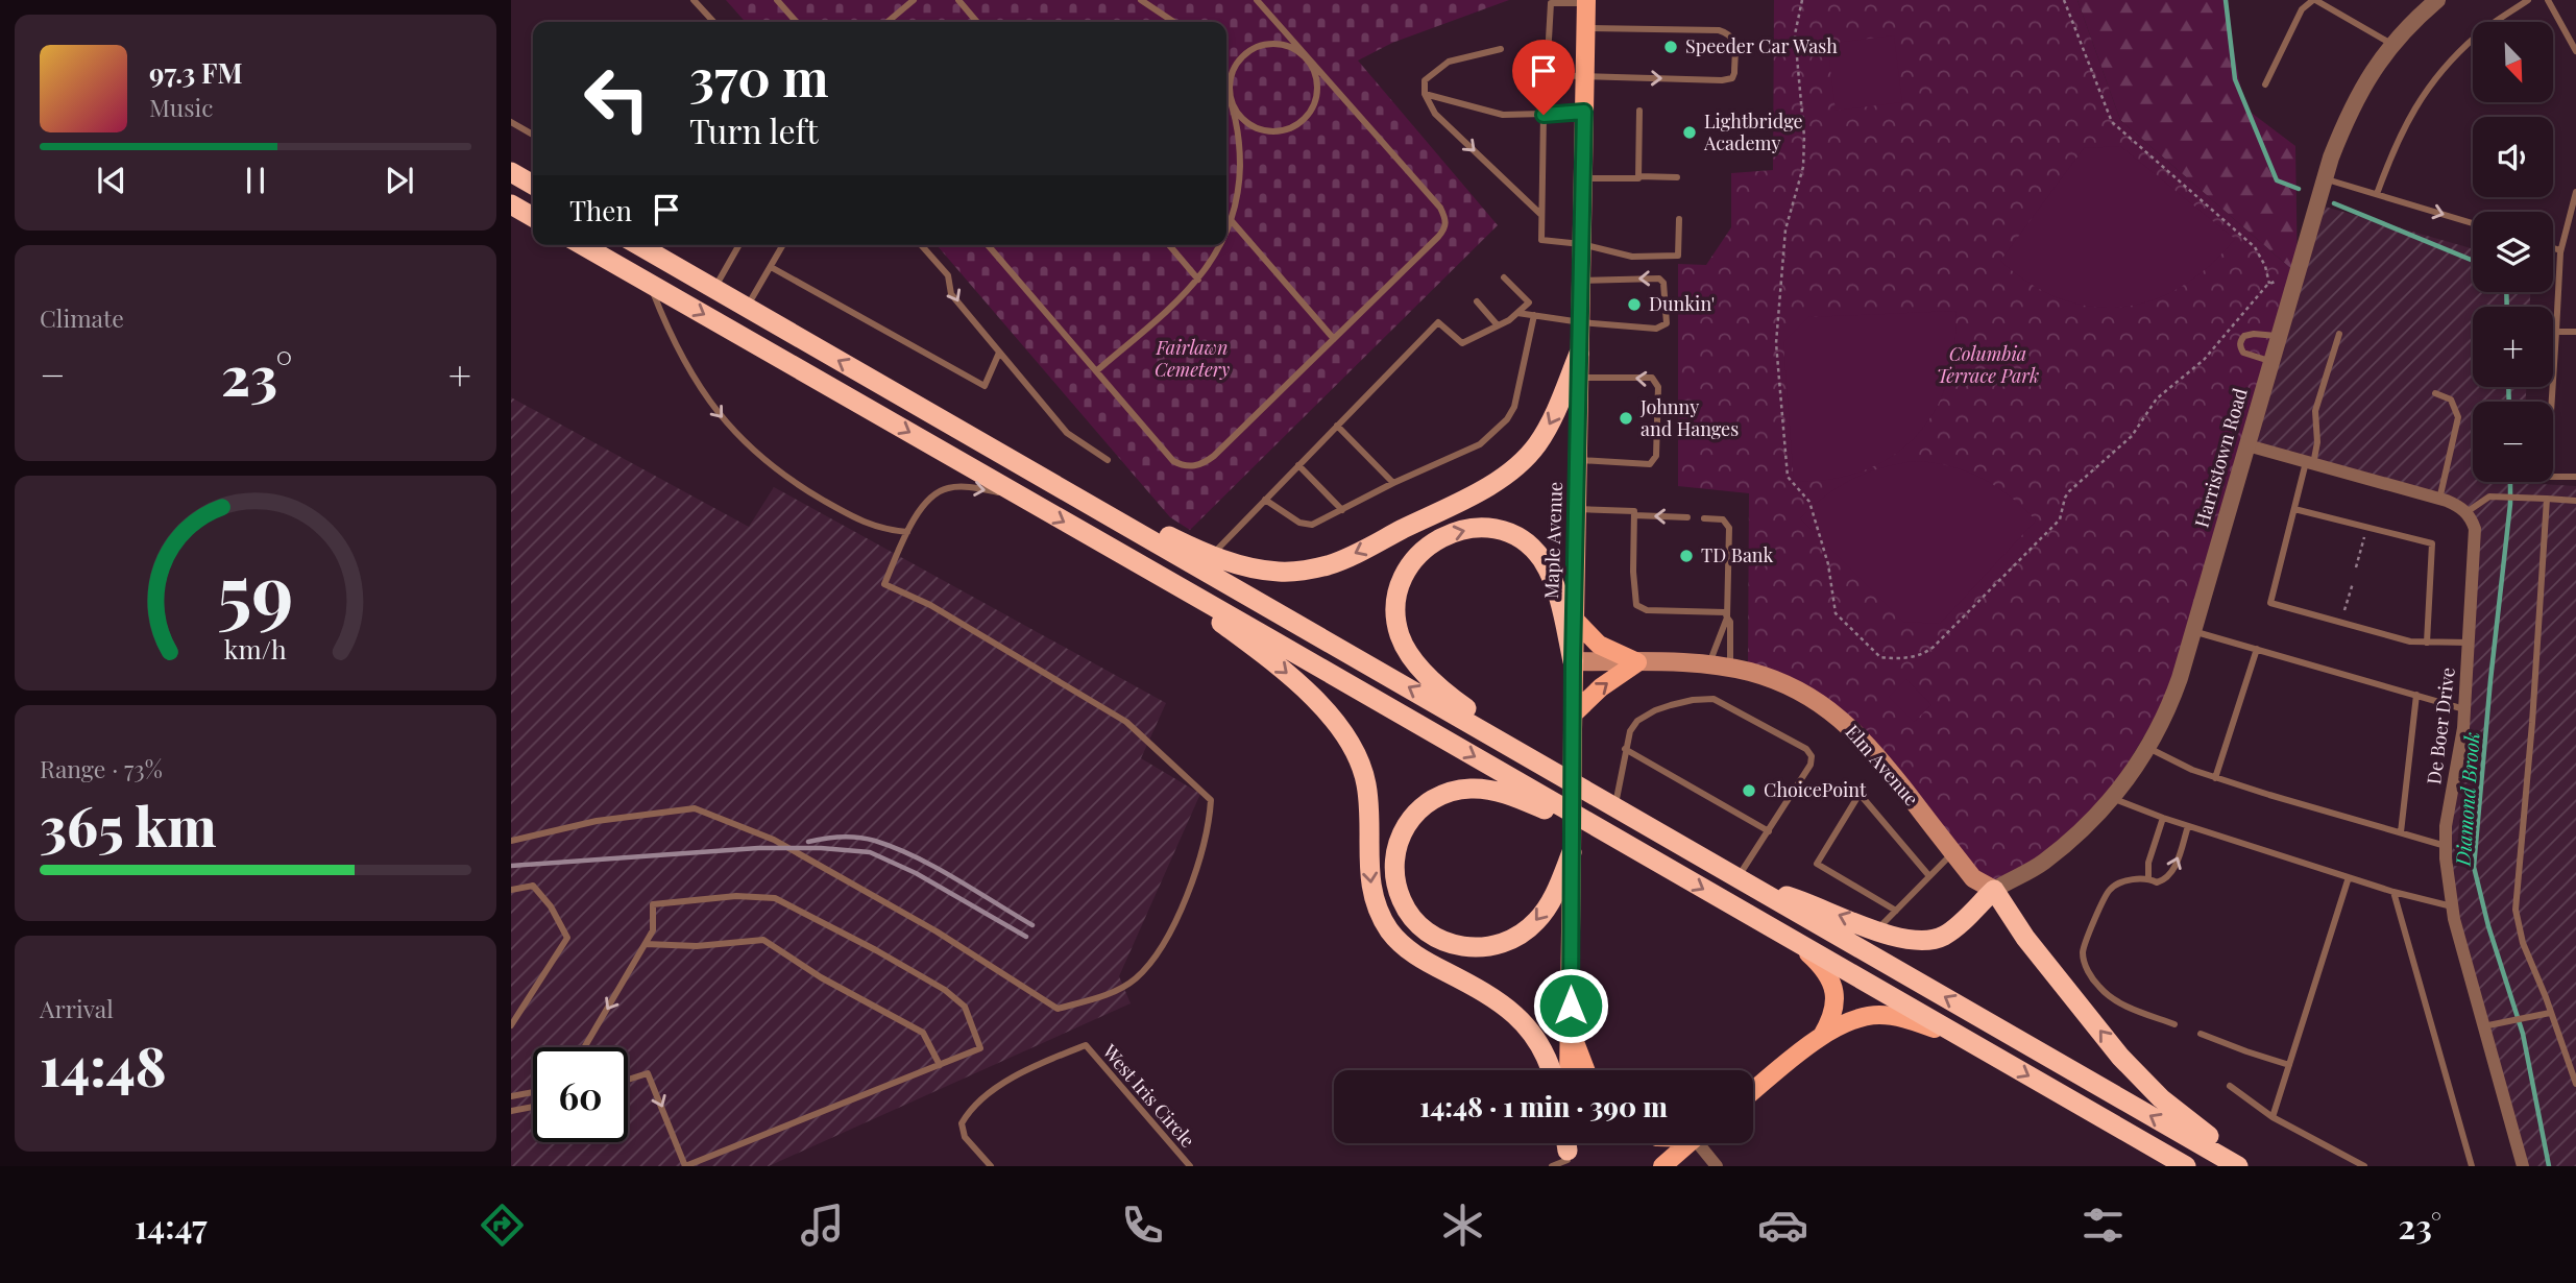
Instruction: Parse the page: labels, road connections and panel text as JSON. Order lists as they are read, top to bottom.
{
  "streets": {
    "main road": ["Maple Avenue", "Elm Avenue"],
    "street": ["Harristown Road", "De Boer Drive"],
    "lane": ["West Iris Circle"]
  },
  "crossings": [
    ["Harristown Road", "Elm Avenue"],
    ["Maple Avenue", "Elm Avenue"]
  ],
  "water": ["Diamond Brook"],
  "parks": ["Fairlawn Cemetery", "Columbia Terrace Park"],
  "places": [
    "Speeder Car Wash",
    "Lightbridge Academy",
    "Dunkin'",
    "Johnny and Hanges",
    "TD Bank",
    "ChoicePoint"
  ],
  "north": "bottom right",
  "page": {
    "map_buttons": ["+", "−"],
    "turn": ["370 m", "Turn left"],
    "song": ["97.3 FM", "Music"],
    "then": "Then",
    "tile": [
      "Climate",
      ["Range · 73%", "365 km"],
      ["Arrival", "14:48"]
    ],
    "heat": ["−", "23°", "+"],
    "limit": "60",
    "trip": "14:48 · 1 min · 390 m",
    "tabs": ["14:47", "23°"],
    "gauge": ["59", "km/h"]
  }
}
